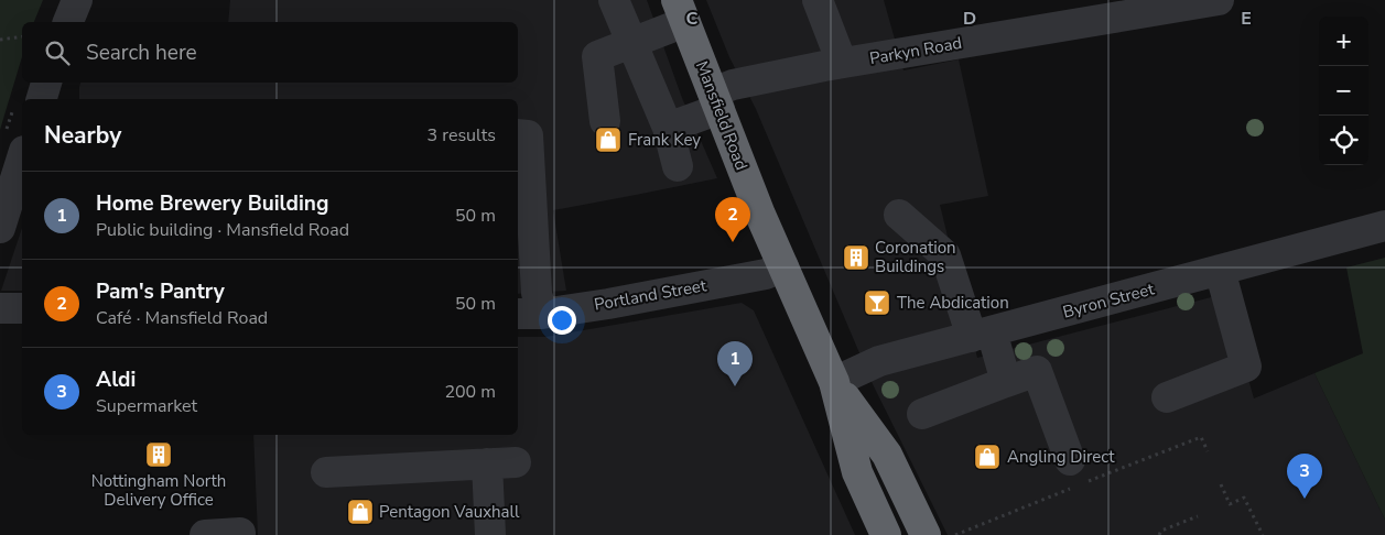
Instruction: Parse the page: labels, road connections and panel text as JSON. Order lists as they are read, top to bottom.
{
  "streets": {
    "highway": ["Mansfield Road"],
    "street": ["Parkyn Road", "Portland Street", "Byron Street"]
  },
  "crossings": [
    ["Parkyn Road", "Mansfield Road"],
    ["Mansfield Road", "Portland Street"],
    ["Mansfield Road", "Byron Street"]
  ],
  "places": {
    "shop": ["Frank Key", "Angling Direct", "Pentagon Vauxhall"],
    "building": ["Coronation Buildings", "Nottingham North Delivery Office"],
    "bar": ["The Abdication"]
  },
  "page": {
    "map_buttons": ["+", "−"],
    "search": "Search here",
    "heading": ["Nearby", "3 results"],
    "list": [
      {
        "mark": "1",
        "name": "Home Brewery Building",
        "note": "Public building · Mansfield Road",
        "value": "50 m"
      },
      {
        "mark": "2",
        "name": "Pam's Pantry",
        "note": "Café · Mansfield Road",
        "value": "50 m"
      },
      {
        "mark": "3",
        "name": "Aldi",
        "note": "Supermarket",
        "value": "200 m"
      }
    ],
    "pins": ["2", "1", "3"]
  },
  "grid": {
    "columns": ["C", "D", "E"]
  }
}
